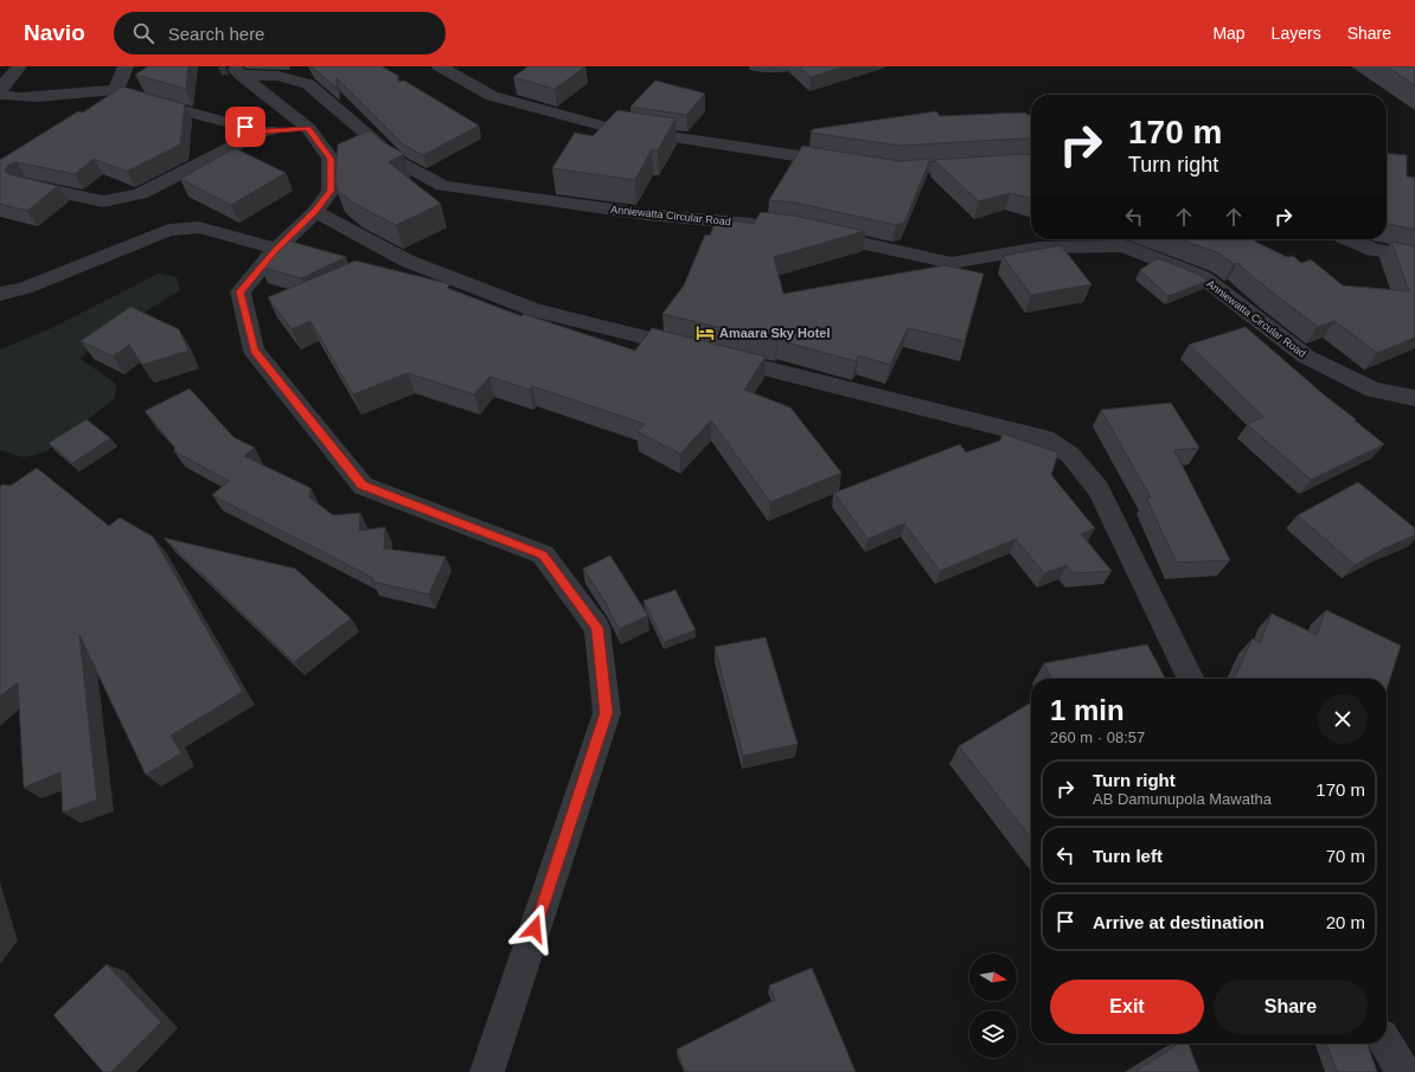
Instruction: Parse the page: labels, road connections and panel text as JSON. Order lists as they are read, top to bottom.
{
  "streets": {
    "street": ["Anniewatta Circular Road"]
  },
  "places": {
    "hotel": ["Amaara Sky Hotel"]
  },
  "north": "right",
  "page": {
    "header": "Navio",
    "search": "Search here",
    "nav": ["Map", "Layers", "Share"],
    "turn": ["170 m", "Turn right"],
    "heading": ["1 min", "260 m · 08:57"],
    "list": [
      {
        "name": "Turn right",
        "note": "AB Damunupola Mawatha",
        "value": "170 m"
      },
      {
        "name": "Turn left",
        "value": "70 m"
      },
      {
        "name": "Arrive at destination",
        "value": "20 m"
      }
    ],
    "buttons": ["Exit", "Share"]
  }
}
